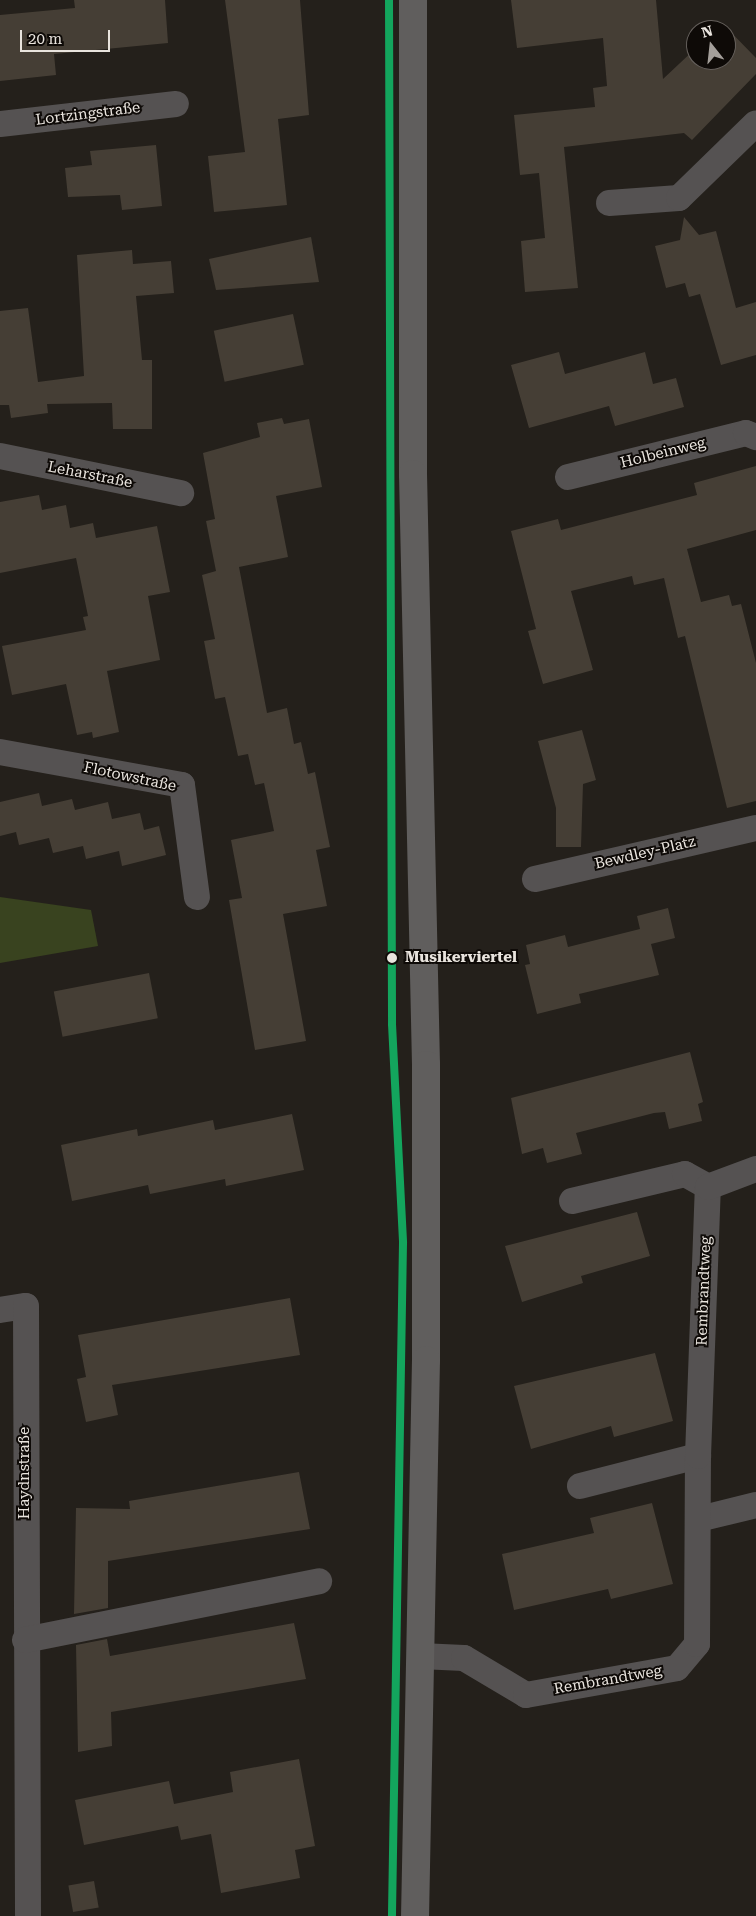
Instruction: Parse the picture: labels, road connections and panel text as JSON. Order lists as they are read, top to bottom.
{
  "streets": {
    "street": [
      "Lortzingstraße",
      "Holbeinweg",
      "Leharstraße",
      "Flotowstraße",
      "Bewdley-Platz",
      "Rembrandtweg",
      "Haydnstraße"
    ]
  },
  "places": ["Musikerviertel"],
  "scale_bar": "20 m",
  "north": "top"
}
